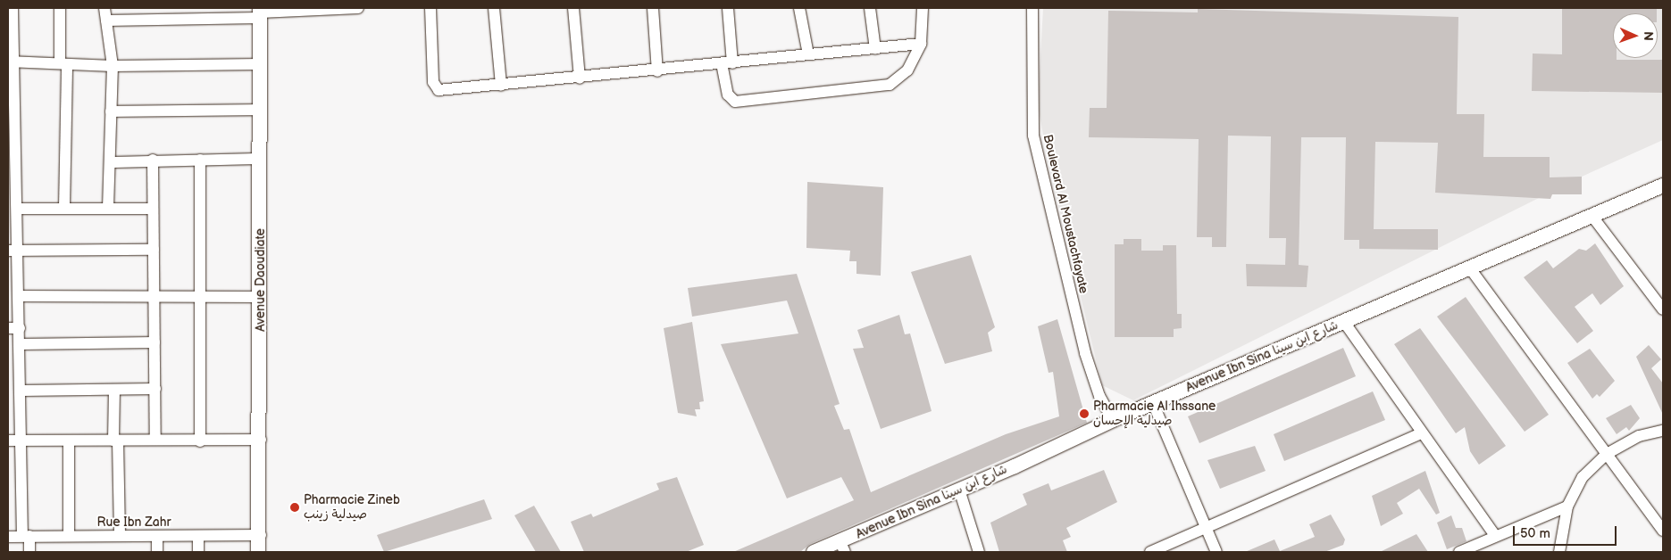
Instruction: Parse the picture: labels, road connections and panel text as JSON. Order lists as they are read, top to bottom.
{
  "streets": {
    "street": [
      "Boulevard Al Moustachfayate",
      "Avenue Daoudiate",
      "Avenue Ibn Sina شارع ابن سينا",
      "Rue Ibn Zahr"
    ]
  },
  "crossings": [
    ["Boulevard Al Moustachfayate", "Avenue Ibn Sina شارع ابن سينا"],
    ["Avenue Daoudiate", "Rue Ibn Zahr"]
  ],
  "places": ["Pharmacie Al Ihssane صيدلية الإحسان", "Pharmacie Zineb صيدلية زينب"],
  "scale_bar": "50 m",
  "north": "right"
}
